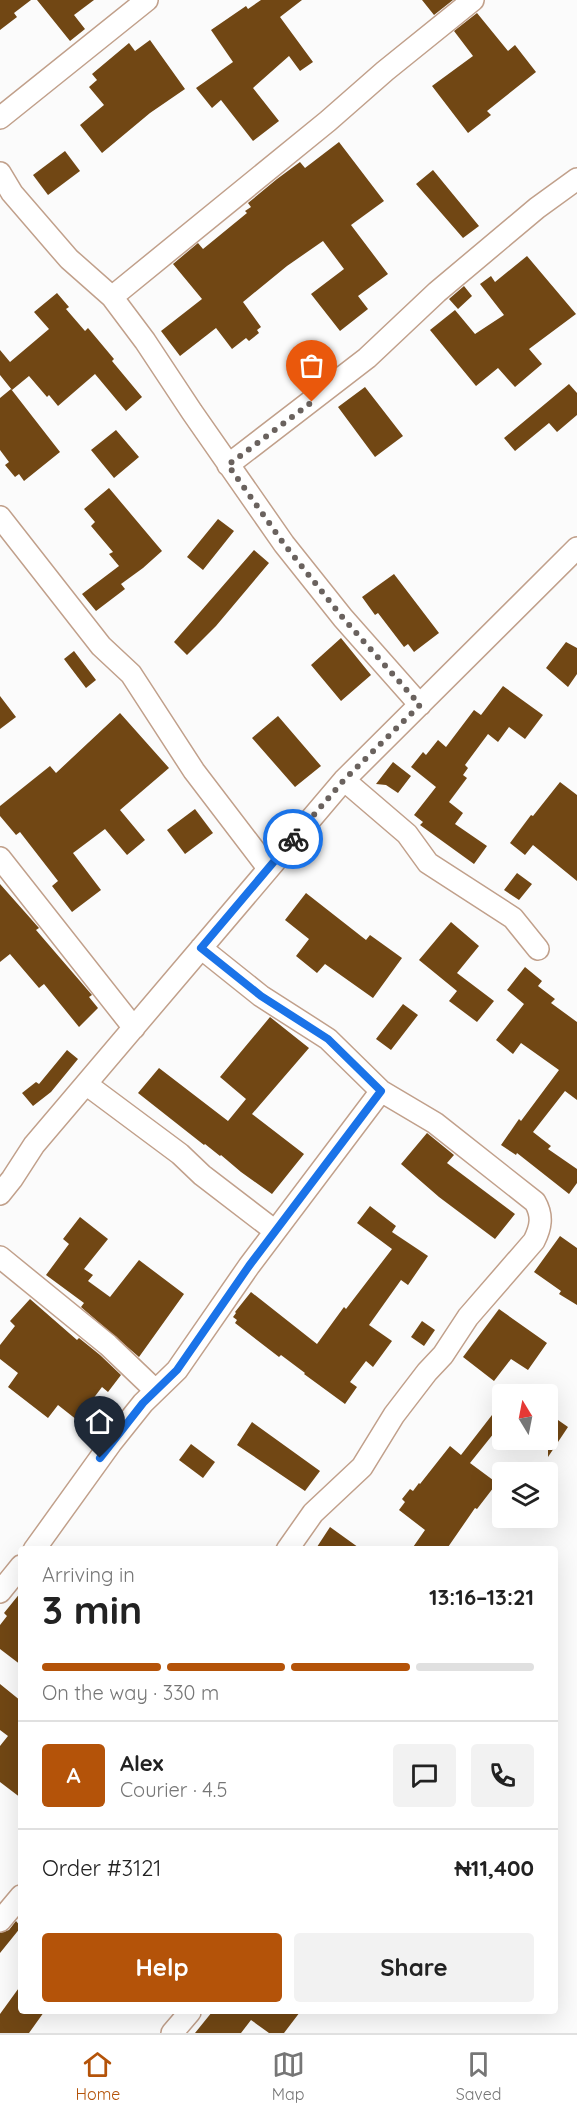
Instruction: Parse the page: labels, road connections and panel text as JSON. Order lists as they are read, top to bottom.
{
  "north": "top",
  "page": {
    "heading": ["3 min", "Arriving in", "13:16–13:21"],
    "panel": [
      "Alex",
      "Courier · 4.5",
      "Order #3121",
      "₦11,400"
    ],
    "bar": "On the way · 330 m",
    "round": "A",
    "buttons": ["Help", "Share"],
    "tabs": ["Home", "Map", "Saved"]
  }
}
